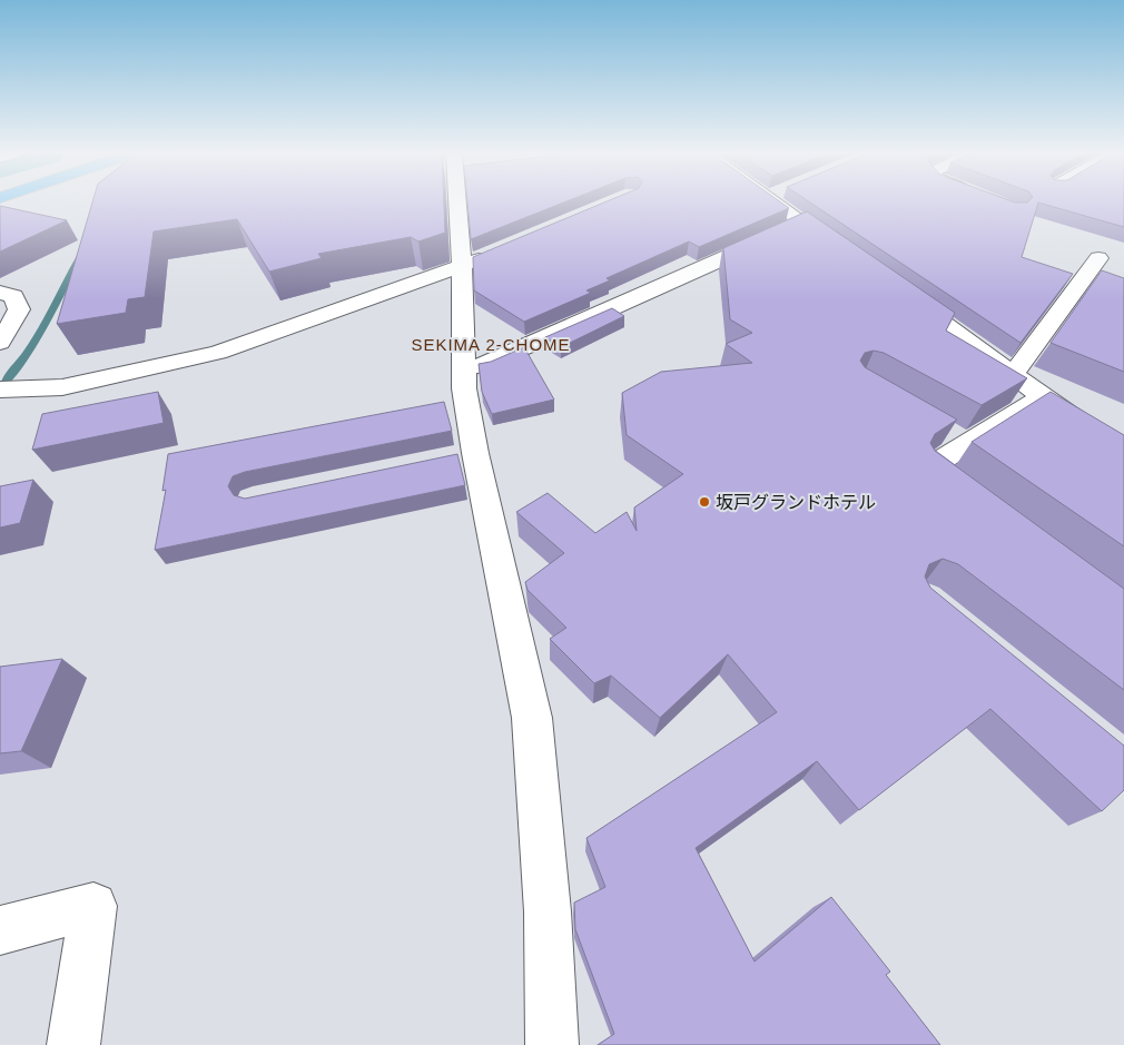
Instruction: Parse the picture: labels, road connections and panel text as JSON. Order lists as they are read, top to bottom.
{
  "districts": ["SEKIMA 2-CHOME"],
  "places": ["坂戸グランドホテル"]
}
